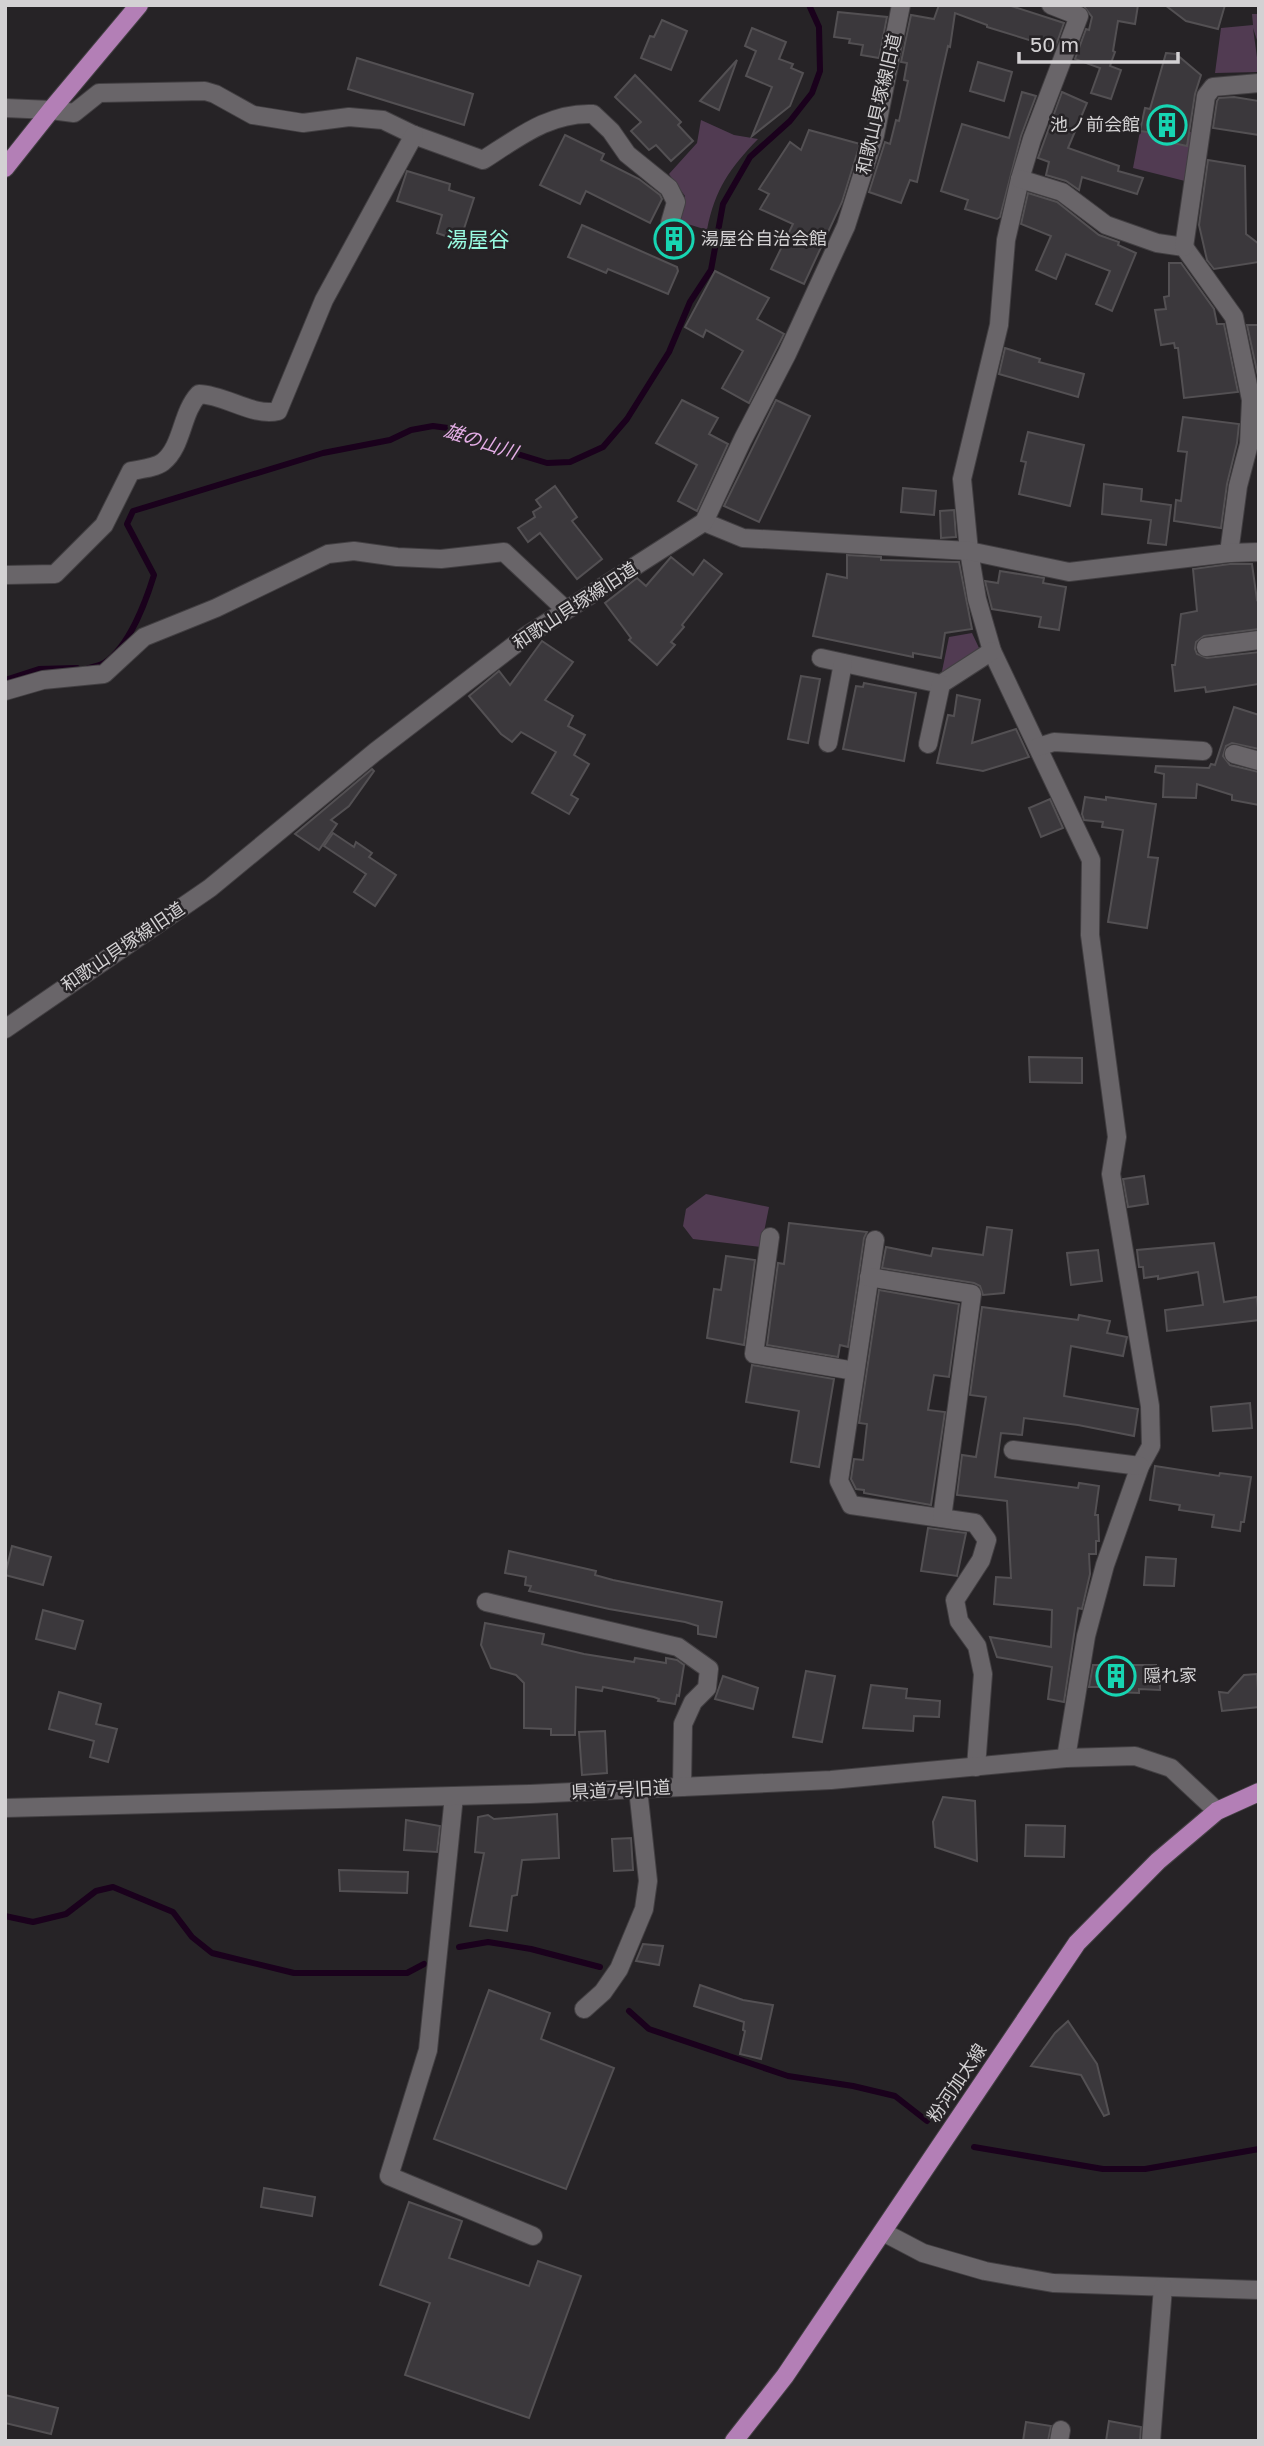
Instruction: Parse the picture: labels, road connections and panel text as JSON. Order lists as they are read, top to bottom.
{
  "streets": {
    "main road": ["粉河加太線"],
    "street": ["和歌山貝塚線旧道", "県道7号旧道"]
  },
  "crossings": [
    ["県道7号旧道", "粉河加太線"]
  ],
  "districts": ["湯屋谷"],
  "water": ["雄の山川"],
  "places": {
    "building": ["池ノ前会館", "湯屋谷自治会館", "隠れ家"]
  },
  "scale_bar": "50 m"
}
